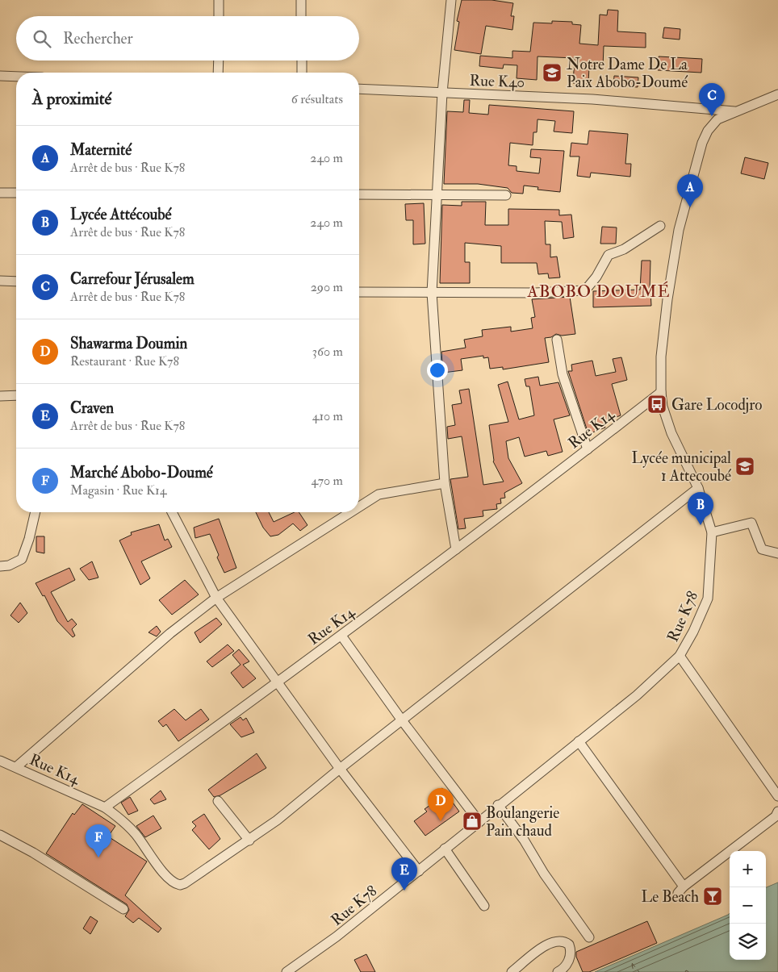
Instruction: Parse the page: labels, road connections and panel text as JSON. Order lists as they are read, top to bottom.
{
  "streets": {
    "street": ["Rue K40", "Rue K14", "Rue K78"]
  },
  "crossings": [
    ["Rue K40", "Rue K78"],
    ["Rue K14", "Rue K78"]
  ],
  "districts": ["ABOBO DOUMÉ"],
  "places": {
    "school or university": ["Notre Dame De La Paix Abobo-Doumé", "Lycée municipal 1 Attecoubé"],
    "bus stop": ["Gare Locodjro"],
    "shop": ["Boulangerie Pain chaud"],
    "bar": ["Le Beach"]
  },
  "page": {
    "search": "Rechercher",
    "heading": ["À proximité", "6 résultats"],
    "pins": [
      "C",
      "A",
      "B",
      "D",
      "F",
      "E"
    ],
    "list": [
      {
        "mark": "A",
        "name": "Maternité",
        "note": "Arrêt de bus · Rue K78",
        "value": "240 m"
      },
      {
        "mark": "B",
        "name": "Lycée Attécoubé",
        "note": "Arrêt de bus · Rue K78",
        "value": "240 m"
      },
      {
        "mark": "C",
        "name": "Carrefour Jérusalem",
        "note": "Arrêt de bus · Rue K78",
        "value": "290 m"
      },
      {
        "mark": "D",
        "name": "Shawarma Doumin",
        "note": "Restaurant · Rue K78",
        "value": "360 m"
      },
      {
        "mark": "E",
        "name": "Craven",
        "note": "Arrêt de bus · Rue K78",
        "value": "410 m"
      },
      {
        "mark": "F",
        "name": "Marché Abobo-Doumé",
        "note": "Magasin · Rue K14",
        "value": "470 m"
      }
    ],
    "map_buttons": ["+", "−"]
  }
}
